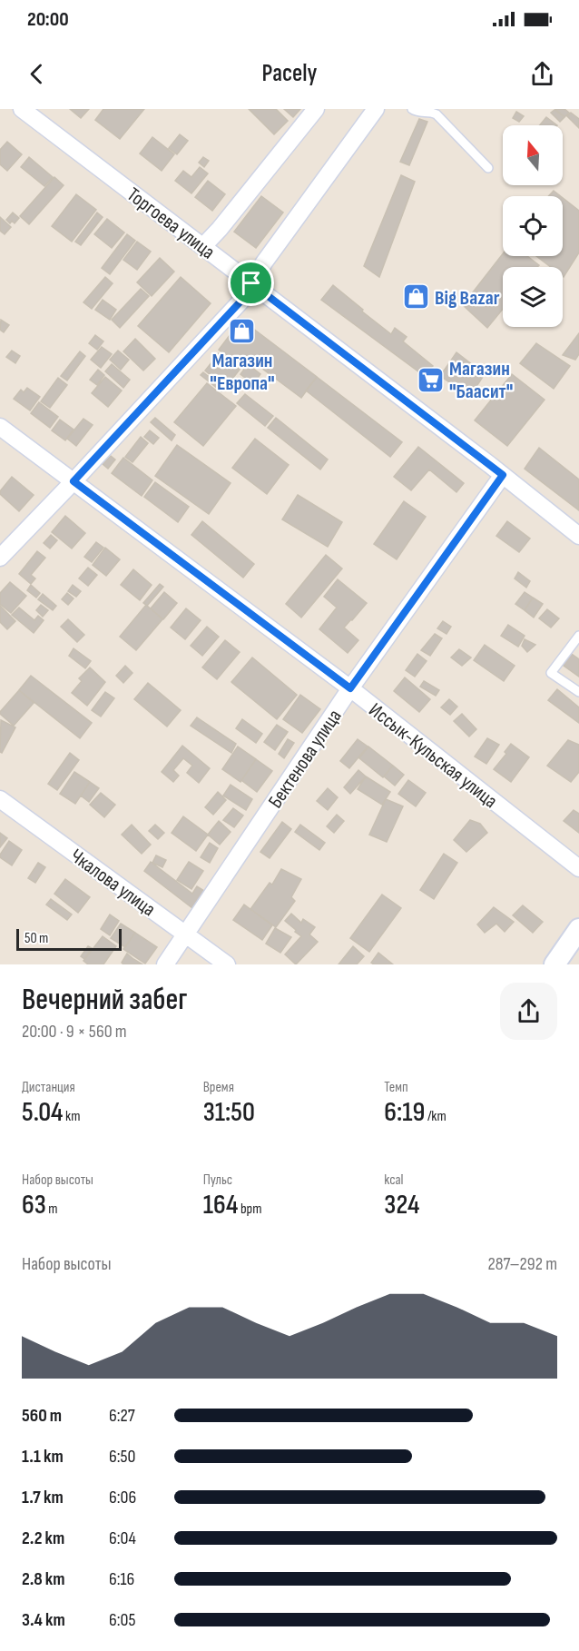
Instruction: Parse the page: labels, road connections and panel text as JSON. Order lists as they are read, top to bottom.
{
  "streets": {
    "street": [
      "Торгоева улица",
      "Иссык-Кульская улица",
      "Бектенова улица",
      "Чкалова улица"
    ]
  },
  "crossings": [
    ["Торгоева улица", "Бектенова улица"],
    ["Иссык-Кульская улица", "Бектенова улица"],
    ["Бектенова улица", "Чкалова улица"]
  ],
  "places": {
    "shop": ["Big Bazar", "Магазин \"Европа\""],
    "supermarket": ["Магазин \"Баасит\""]
  },
  "scale_bar": "50 m",
  "north": "top",
  "page": {
    "status": "20:00",
    "header": "Pacely",
    "scale": "50 m",
    "heading": ["Вечерний забег", "20:00 · 9 × 560 m"],
    "stats": [
      ["Дистанция", "5.04 km"],
      ["Время", "31:50"],
      ["Темп", "6:19 /km"],
      ["Набор высоты", "63 m"],
      ["Пульс", "164 bpm"],
      ["kcal", "324"]
    ],
    "chart": ["Набор высоты", "287–292 m"],
    "list": [
      {
        "name": "560 m",
        "note": "6:27"
      },
      {
        "name": "1.1 km",
        "note": "6:50"
      },
      {
        "name": "1.7 km",
        "note": "6:06"
      },
      {
        "name": "2.2 km",
        "note": "6:04"
      },
      {
        "name": "2.8 km",
        "note": "6:16"
      },
      {
        "name": "3.4 km",
        "note": "6:05"
      }
    ]
  }
}
